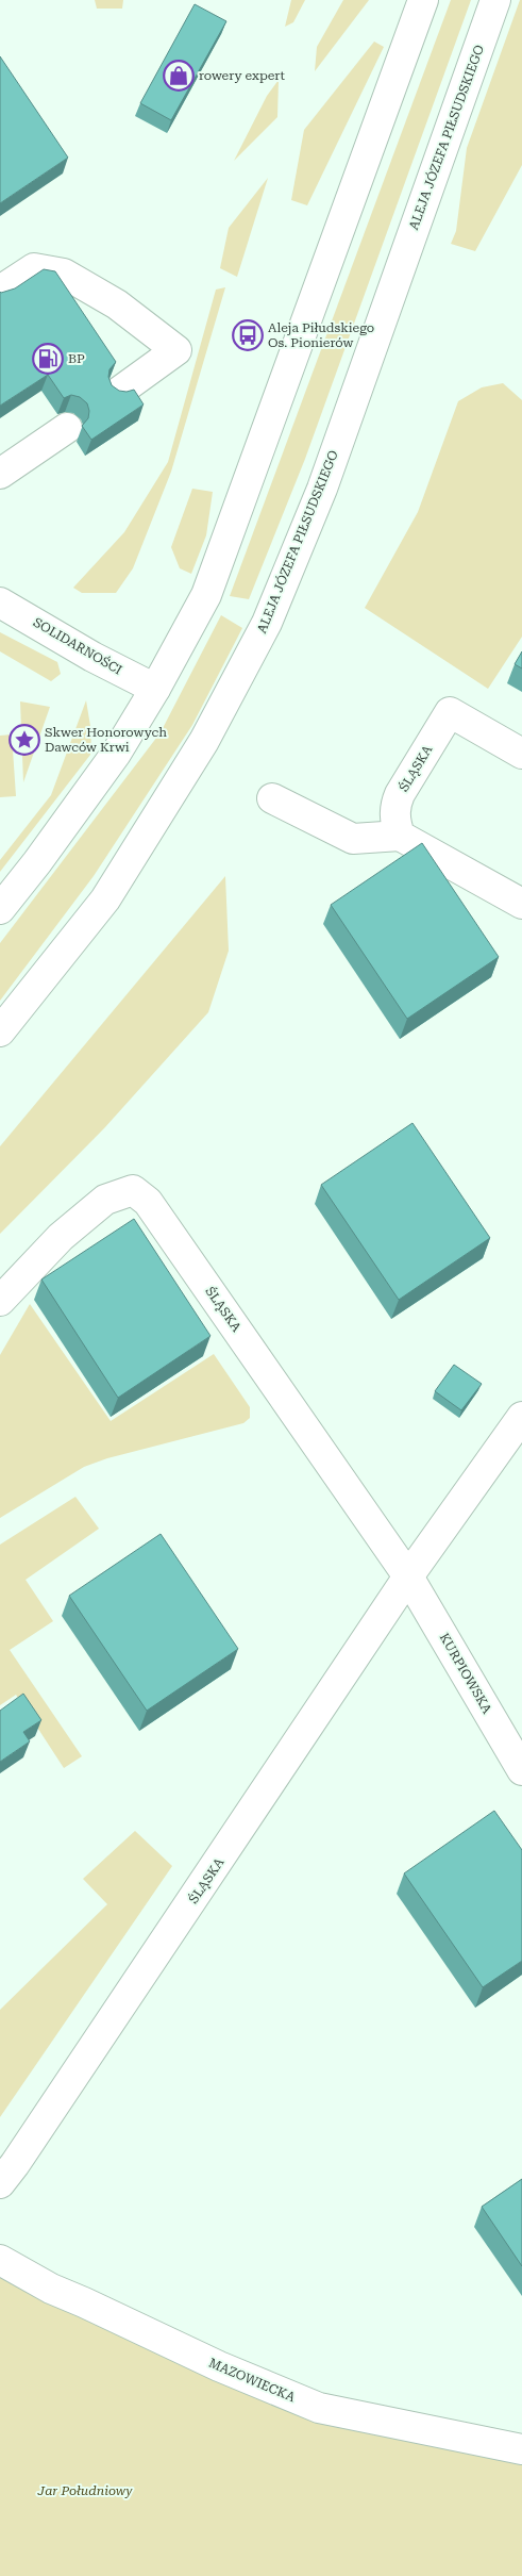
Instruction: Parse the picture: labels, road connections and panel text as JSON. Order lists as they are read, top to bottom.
{
  "streets": {
    "street": [
      "ALEJA JÓZEFA PIŁSUDSKIEGO",
      "SOLIDARNOŚCI",
      "ŚLĄSKA",
      "KURPIOWSKA",
      "MAZOWIECKA"
    ]
  },
  "crossings": [
    ["ŚLĄSKA", "KURPIOWSKA"]
  ],
  "parks": ["Jar Południowy"],
  "places": {
    "shop": ["rowery expert"],
    "bus stop": ["Aleja Piłudskiego Os. Pionierów"],
    "fuel station": ["BP"],
    "place": ["Skwer Honorowych Dawców Krwi"]
  }
}
